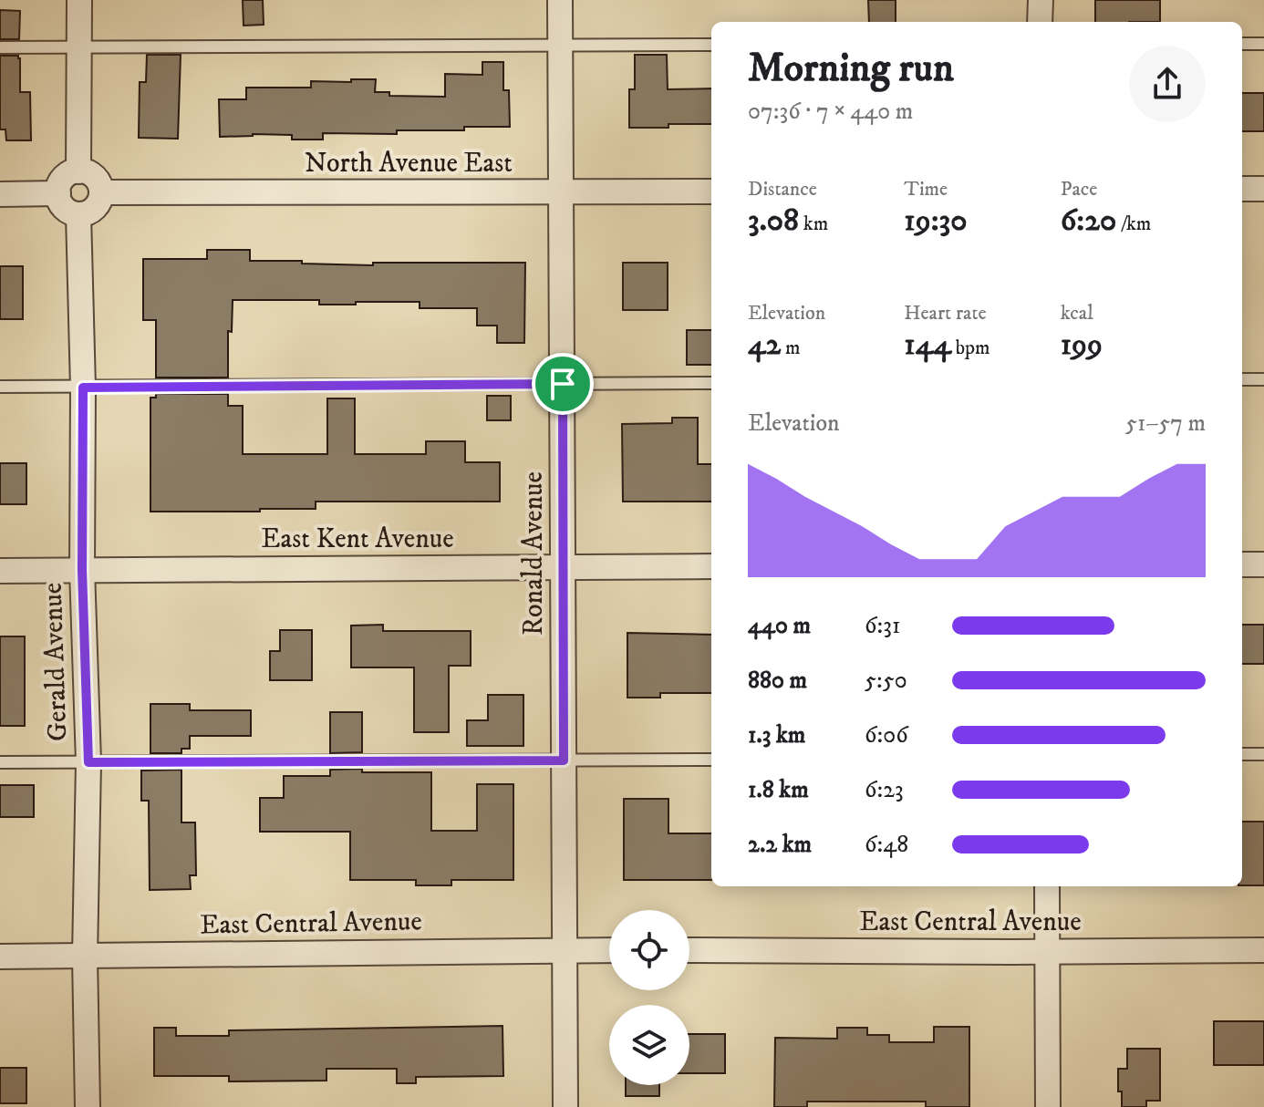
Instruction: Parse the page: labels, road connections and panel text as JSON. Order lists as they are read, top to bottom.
{
  "streets": {
    "street": [
      "North Avenue East",
      "East Kent Avenue",
      "Ronald Avenue",
      "Gerald Avenue",
      "East Central Avenue"
    ]
  },
  "crossings": [
    ["North Avenue East", "Ronald Avenue"],
    ["North Avenue East", "Gerald Avenue"],
    ["East Kent Avenue", "Ronald Avenue"],
    ["East Kent Avenue", "Gerald Avenue"],
    ["Ronald Avenue", "East Central Avenue"],
    ["Gerald Avenue", "East Central Avenue"]
  ],
  "page": {
    "heading": ["Morning run", "07:36 · 7 × 440 m"],
    "stats": [
      ["Distance", "3.08 km"],
      ["Time", "19:30"],
      ["Pace", "6:20 /km"],
      ["Elevation", "42 m"],
      ["Heart rate", "144 bpm"],
      ["kcal", "199"]
    ],
    "chart": ["Elevation", "51–57 m"],
    "list": [
      {
        "name": "440 m",
        "note": "6:31"
      },
      {
        "name": "880 m",
        "note": "5:50"
      },
      {
        "name": "1.3 km",
        "note": "6:06"
      },
      {
        "name": "1.8 km",
        "note": "6:23"
      },
      {
        "name": "2.2 km",
        "note": "6:48"
      }
    ]
  }
}
